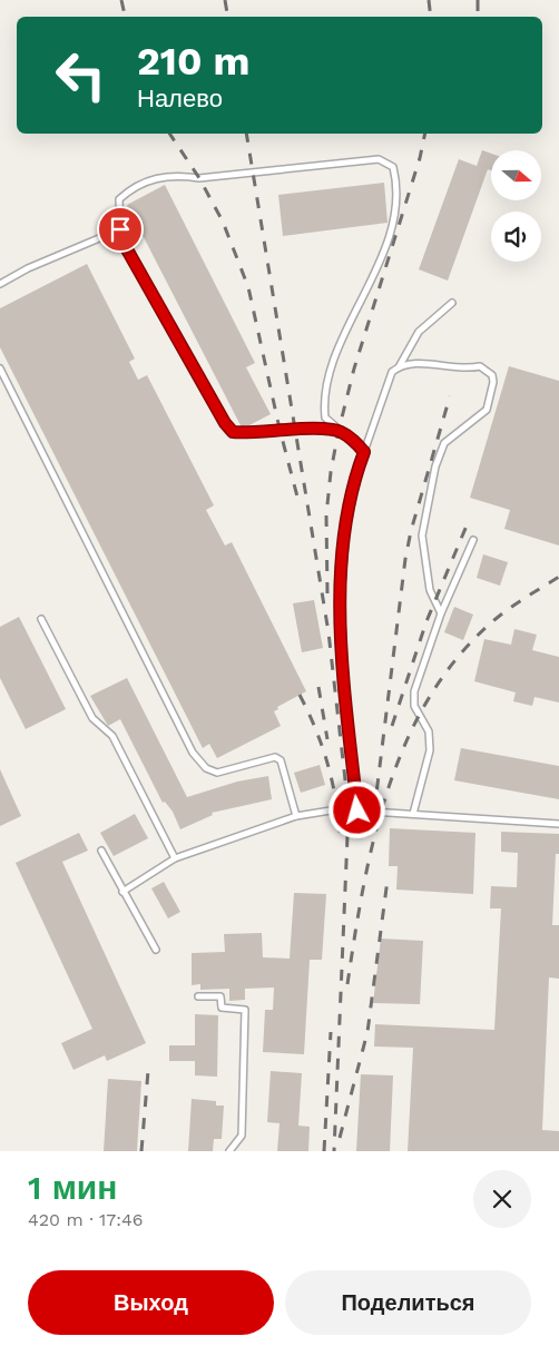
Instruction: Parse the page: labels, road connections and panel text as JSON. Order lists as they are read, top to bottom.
{
  "north": "right",
  "page": {
    "turn": ["210 m", "Налево"],
    "heading": ["1 мин", "420 m · 17:46"],
    "buttons": ["Выход", "Поделиться"]
  }
}
